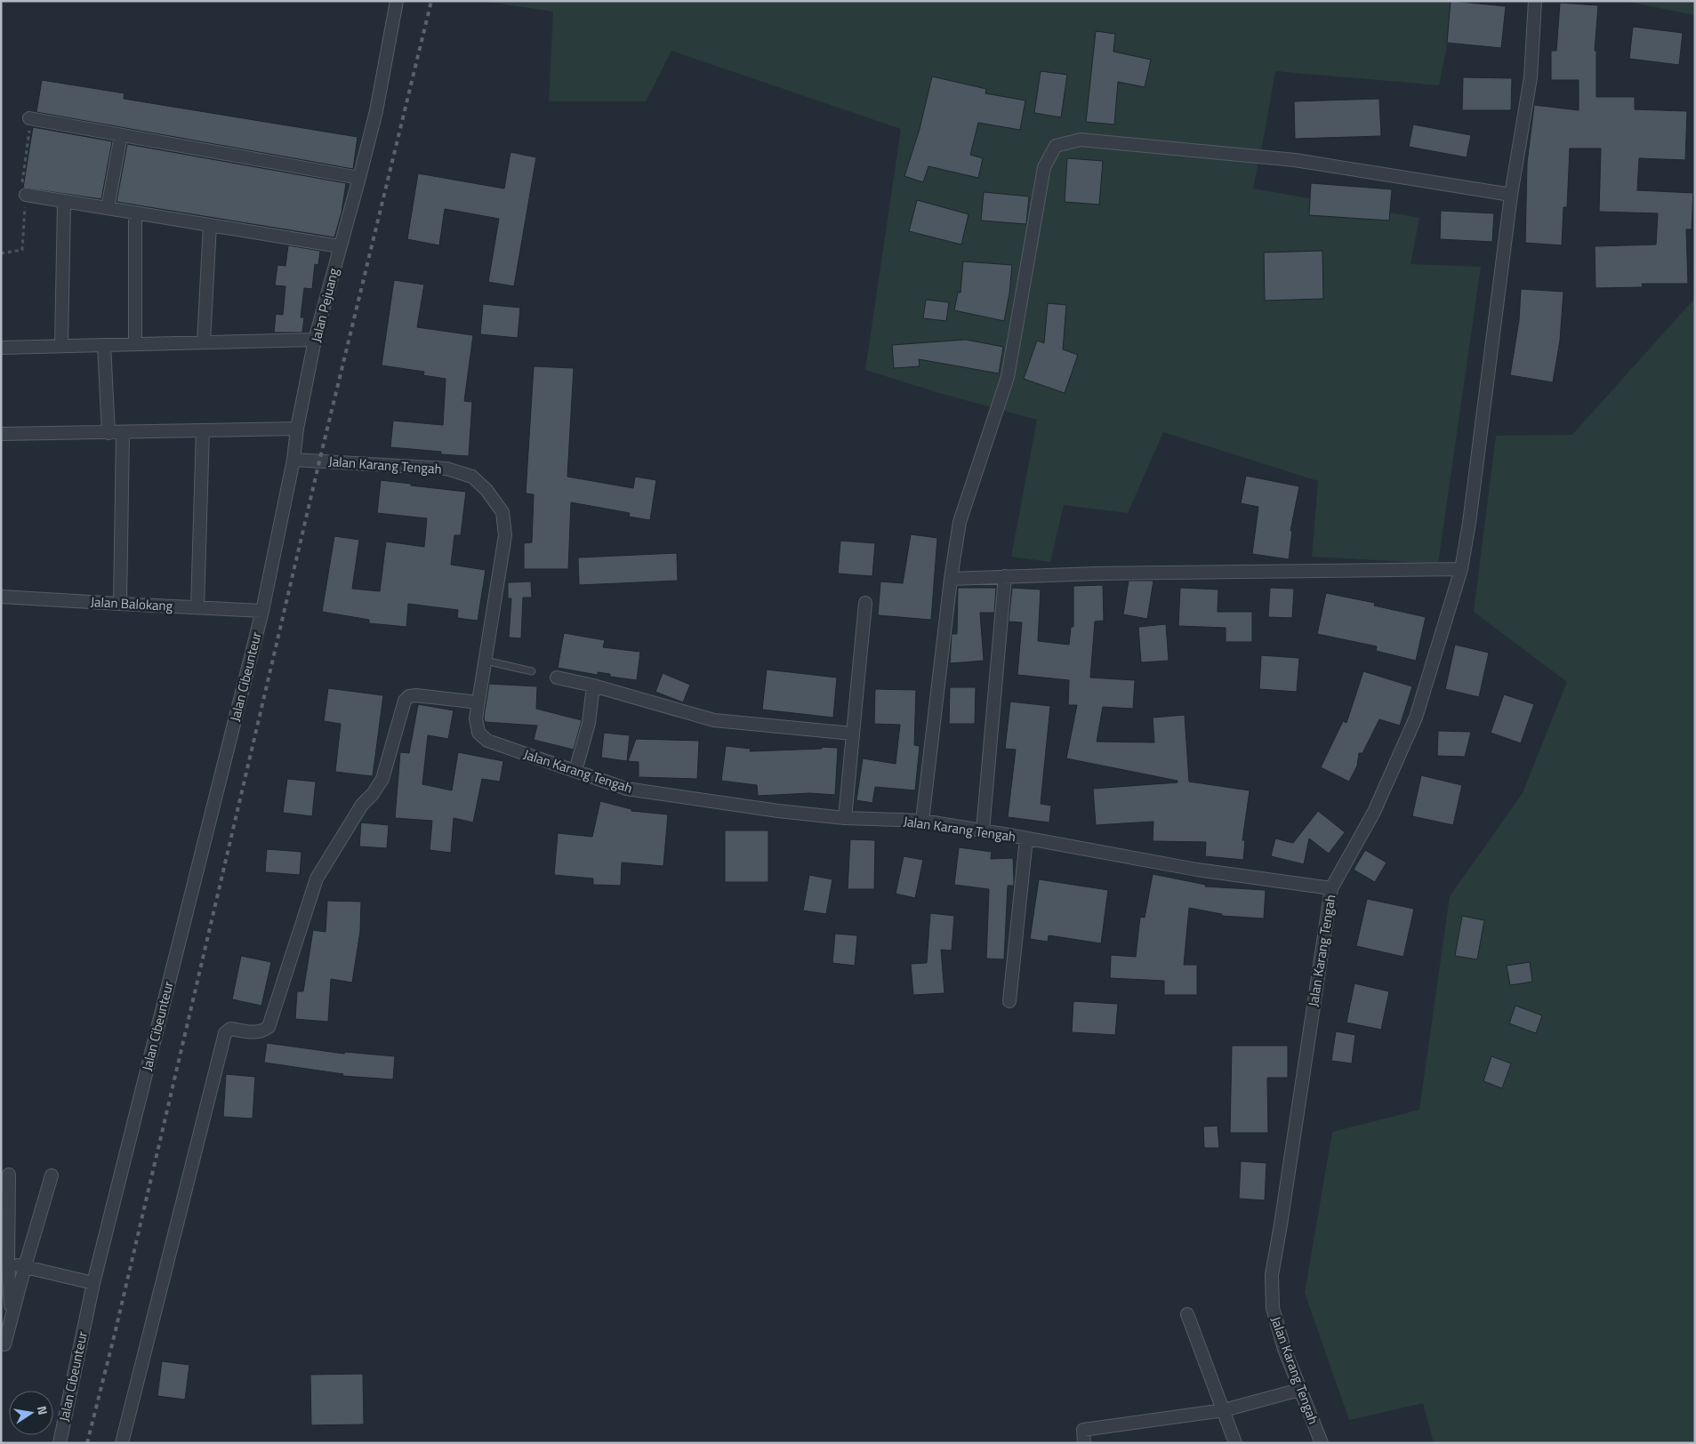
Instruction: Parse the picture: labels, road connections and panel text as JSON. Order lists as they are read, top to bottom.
{
  "streets": {
    "street": [
      "Jalan Pejuang",
      "Jalan Karang Tengah",
      "Jalan Balokang",
      "Jalan Cibeunteur"
    ]
  },
  "crossings": [
    ["Jalan Pejuang", "Jalan Karang Tengah"],
    ["Jalan Pejuang", "Jalan Balokang"],
    ["Jalan Pejuang", "Jalan Cibeunteur"],
    ["Jalan Balokang", "Jalan Cibeunteur"]
  ],
  "north": "right"
}
